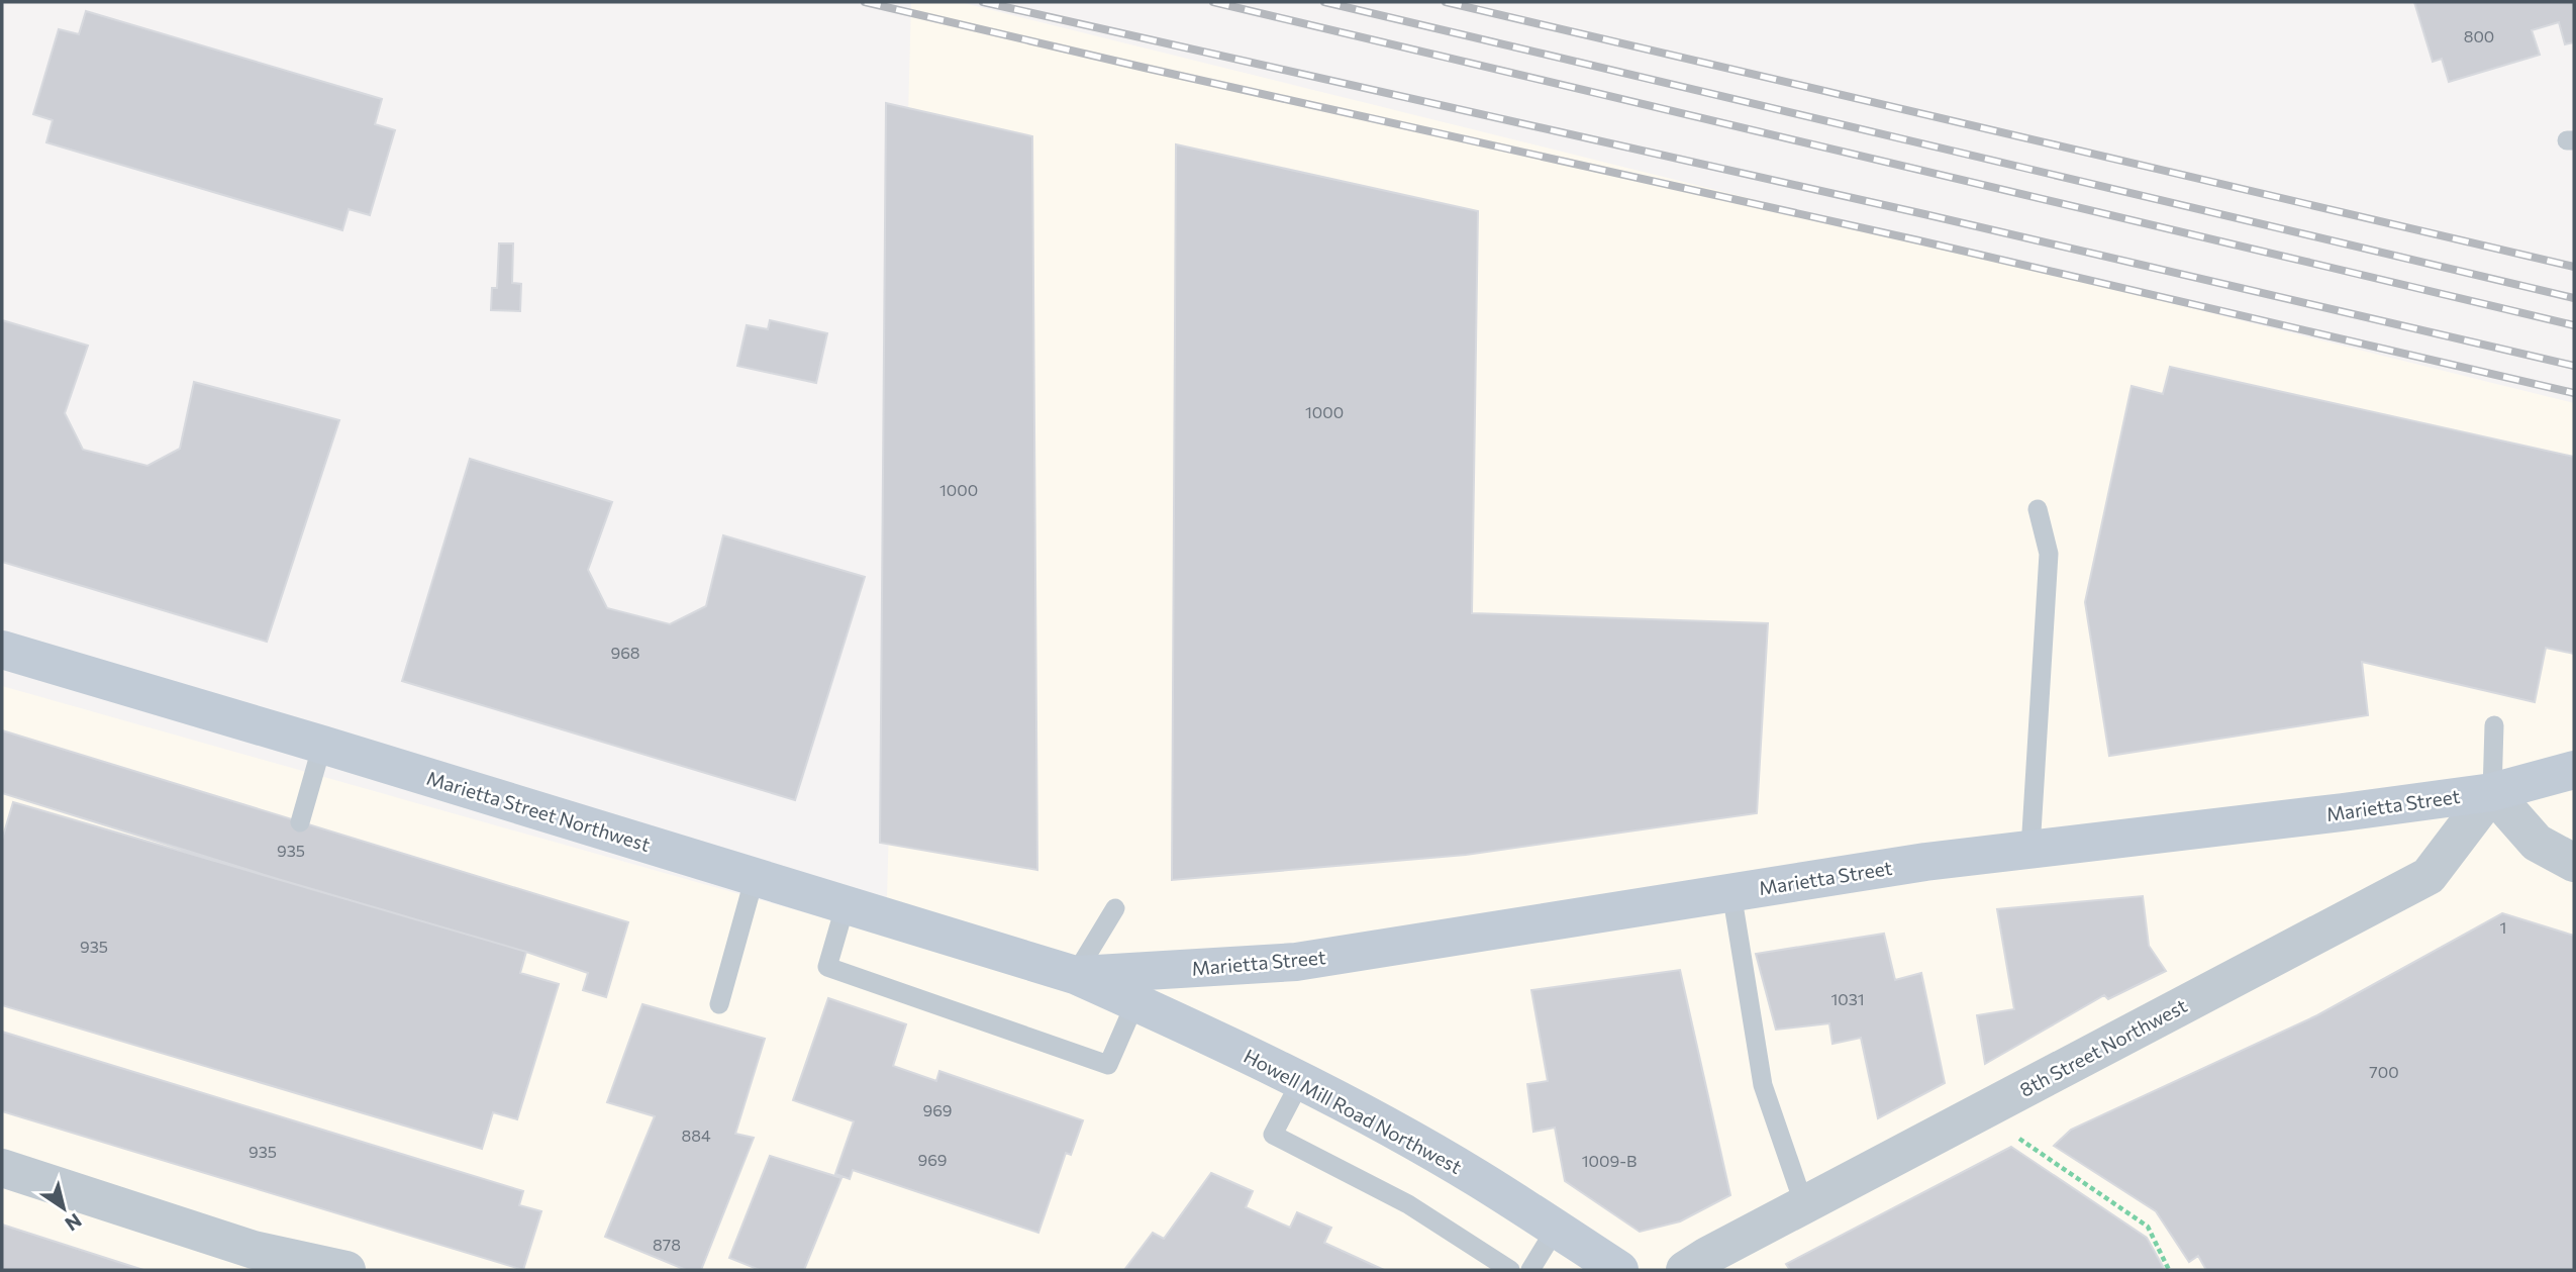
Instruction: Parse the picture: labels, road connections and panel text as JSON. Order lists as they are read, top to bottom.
{
  "streets": {
    "main road": ["Marietta Street", "Marietta Street Northwest", "Howell Mill Road Northwest"],
    "street": ["8th Street Northwest"]
  },
  "crossings": [
    ["Marietta Street", "Marietta Street Northwest"],
    ["Marietta Street", "8th Street Northwest"],
    ["Marietta Street", "Howell Mill Road Northwest"],
    ["Marietta Street Northwest", "Howell Mill Road Northwest"]
  ],
  "house_numbers": [
    "800",
    "1000",
    "1000",
    "968",
    "935",
    "1",
    "935",
    "1031",
    "700",
    "969",
    "884",
    "935",
    "969",
    "1009-B",
    "878"
  ],
  "north": "bottom right"
}
